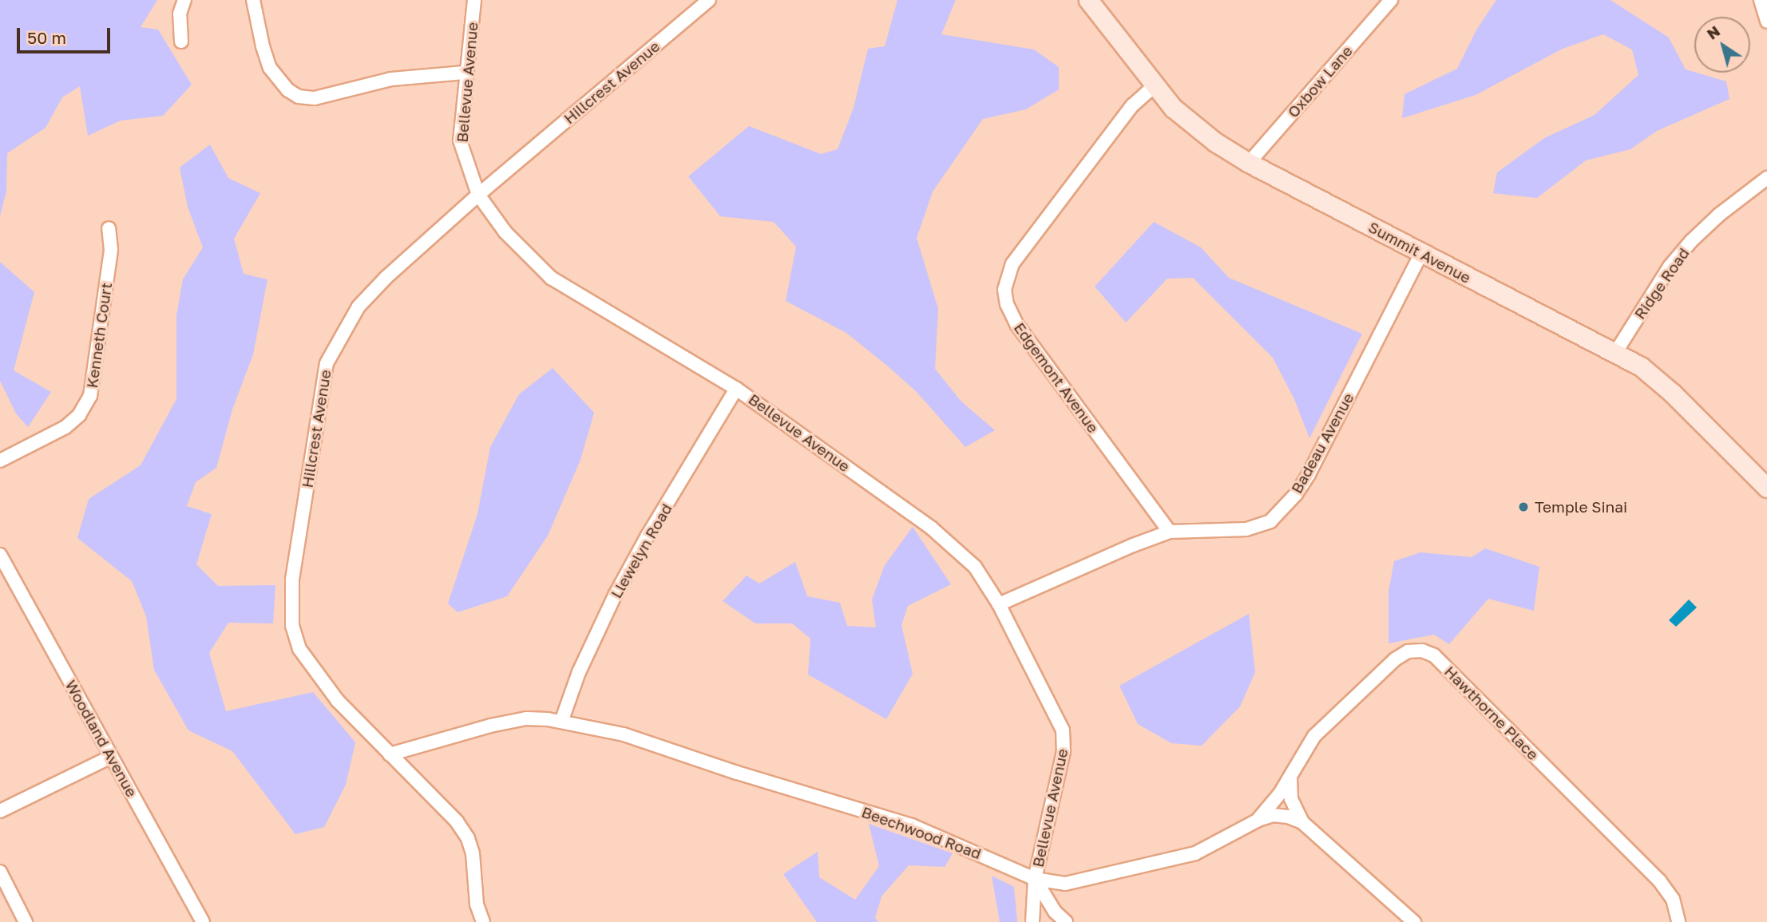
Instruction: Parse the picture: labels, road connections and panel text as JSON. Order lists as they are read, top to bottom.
{
  "streets": {
    "street": [
      "Oxbow Lane",
      "Bellevue Avenue",
      "Hillcrest Avenue",
      "Summit Avenue",
      "Ridge Road",
      "Kenneth Court",
      "Edgemont Avenue",
      "Badeau Avenue",
      "Llewelyn Road",
      "Hawthorne Place",
      "Woodland Avenue",
      "Beechwood Road"
    ]
  },
  "crossings": [
    ["Oxbow Lane", "Summit Avenue"],
    ["Bellevue Avenue", "Hillcrest Avenue"],
    ["Bellevue Avenue", "Badeau Avenue"],
    ["Bellevue Avenue", "Llewelyn Road"],
    ["Bellevue Avenue", "Beechwood Road"],
    ["Hillcrest Avenue", "Beechwood Road"],
    ["Summit Avenue", "Ridge Road"],
    ["Summit Avenue", "Edgemont Avenue"],
    ["Summit Avenue", "Badeau Avenue"],
    ["Edgemont Avenue", "Badeau Avenue"],
    ["Llewelyn Road", "Beechwood Road"],
    ["Hawthorne Place", "Beechwood Road"]
  ],
  "places": ["Temple Sinai"],
  "scale_bar": "50 m",
  "north": "top left"
}
